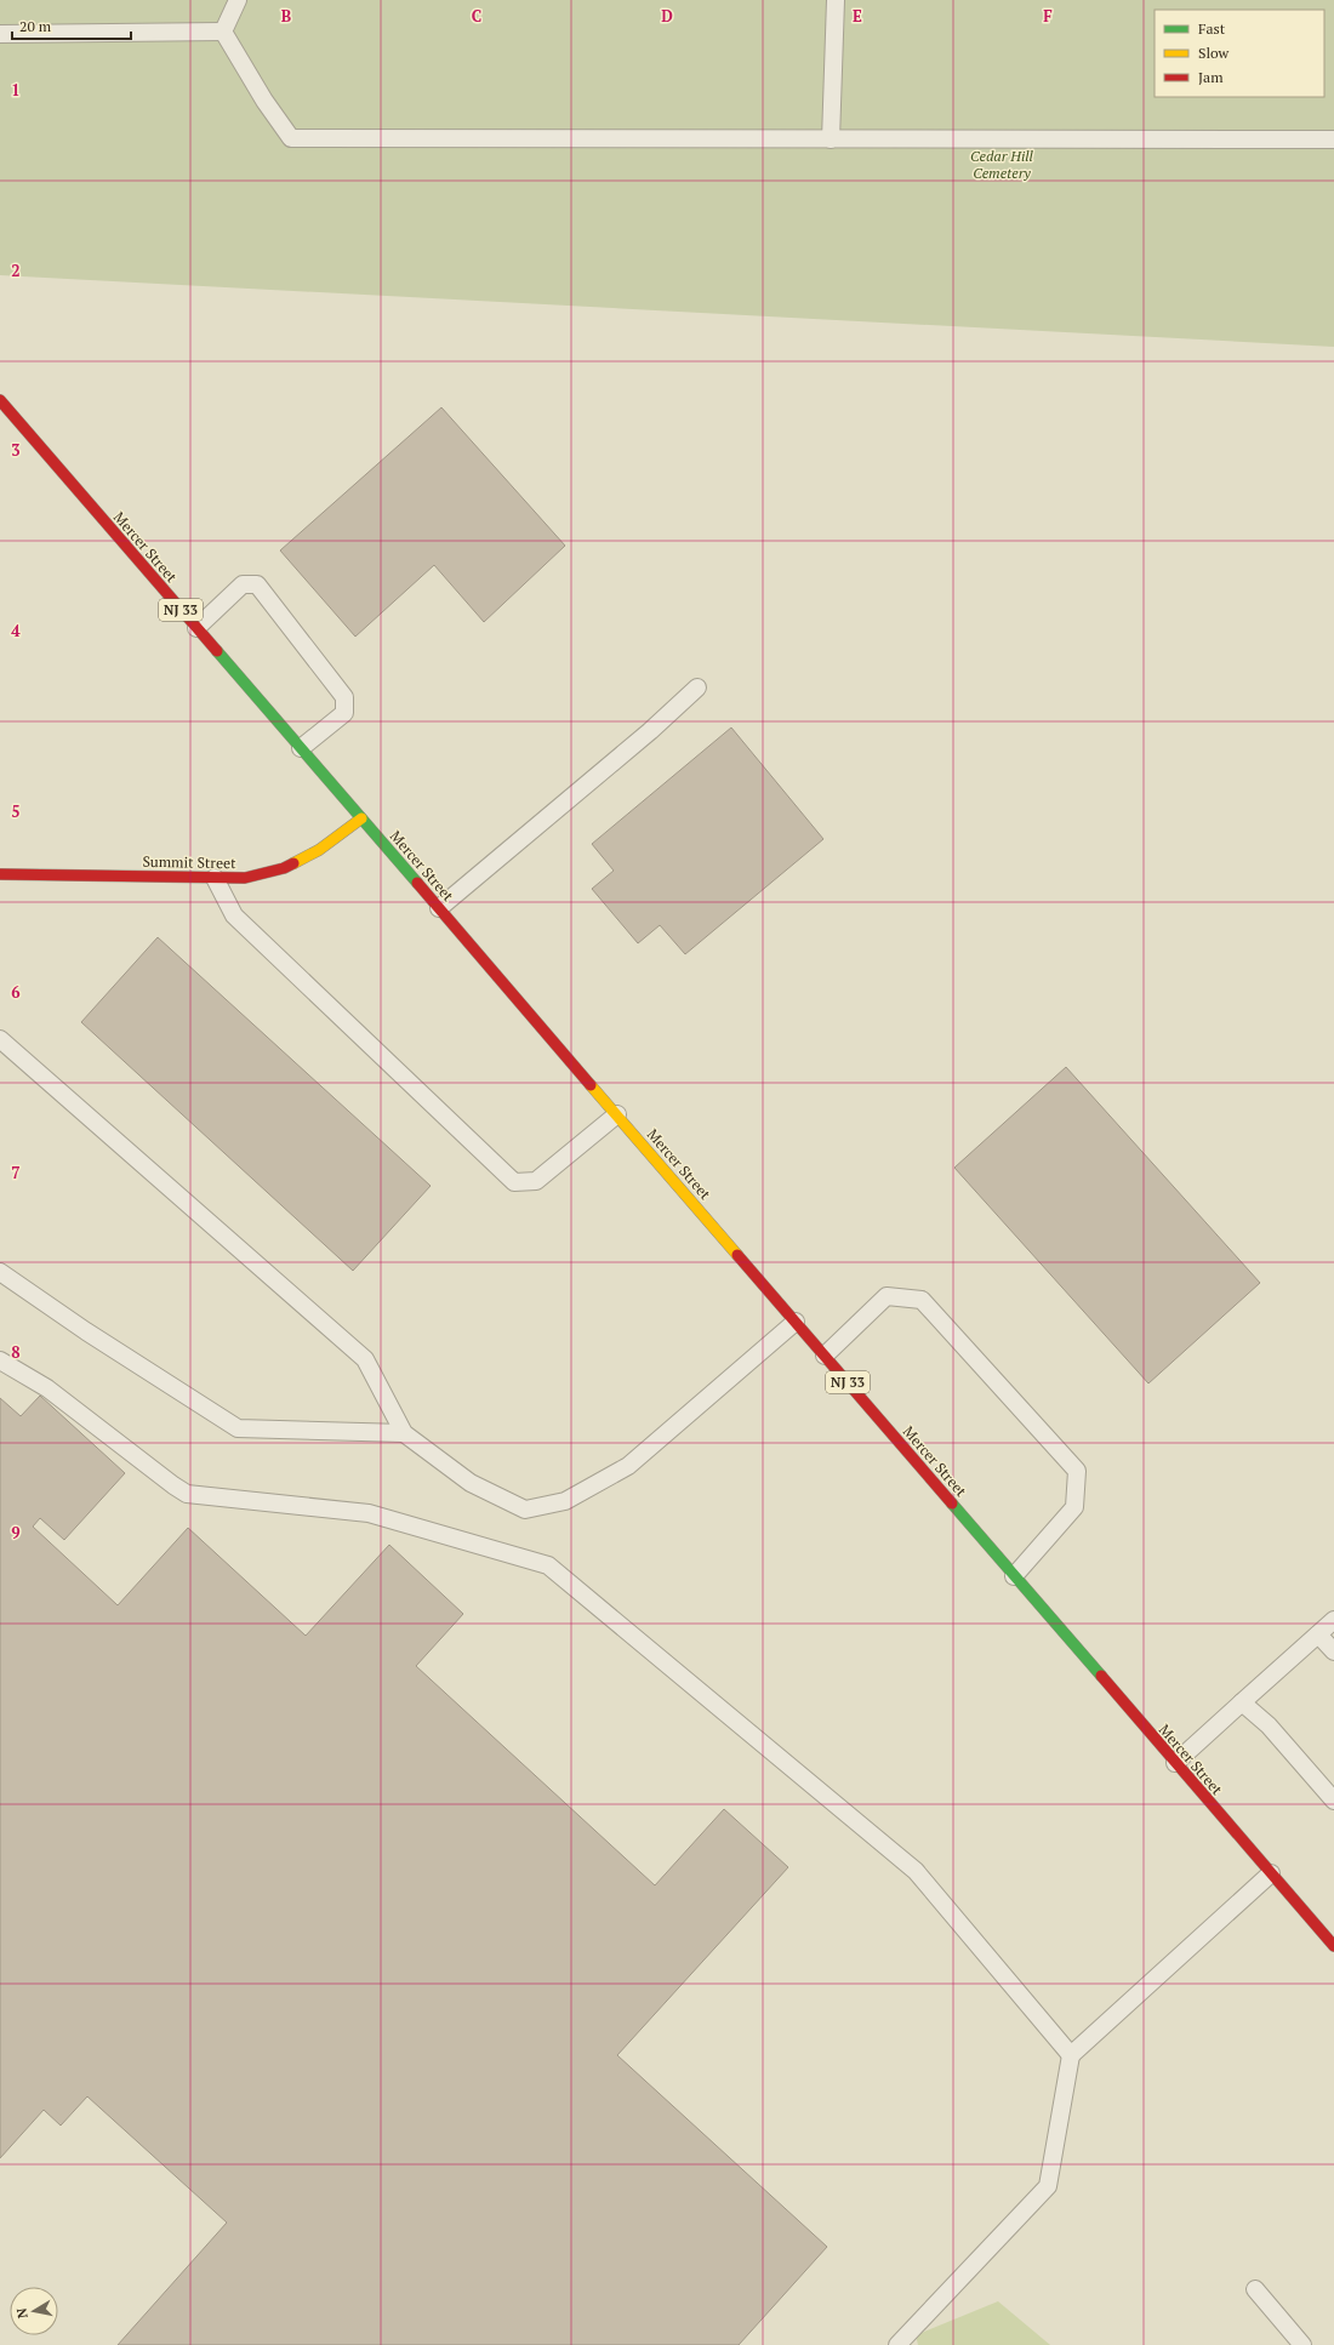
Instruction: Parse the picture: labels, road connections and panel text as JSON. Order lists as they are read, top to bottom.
{
  "streets": {
    "main road": ["Mercer Street", "NJ 33", "Summit Street"]
  },
  "crossings": [
    ["Mercer Street", "Summit Street"]
  ],
  "parks": ["Cedar Hill Cemetery"],
  "legend": ["Fast", "Slow", "Jam"],
  "scale_bar": "20 m",
  "north": "left",
  "grid": {
    "columns": [
      "B",
      "C",
      "D",
      "E",
      "F"
    ],
    "rows": [
      "1",
      "2",
      "3",
      "4",
      "5",
      "6",
      "7",
      "8",
      "9"
    ]
  }
}
